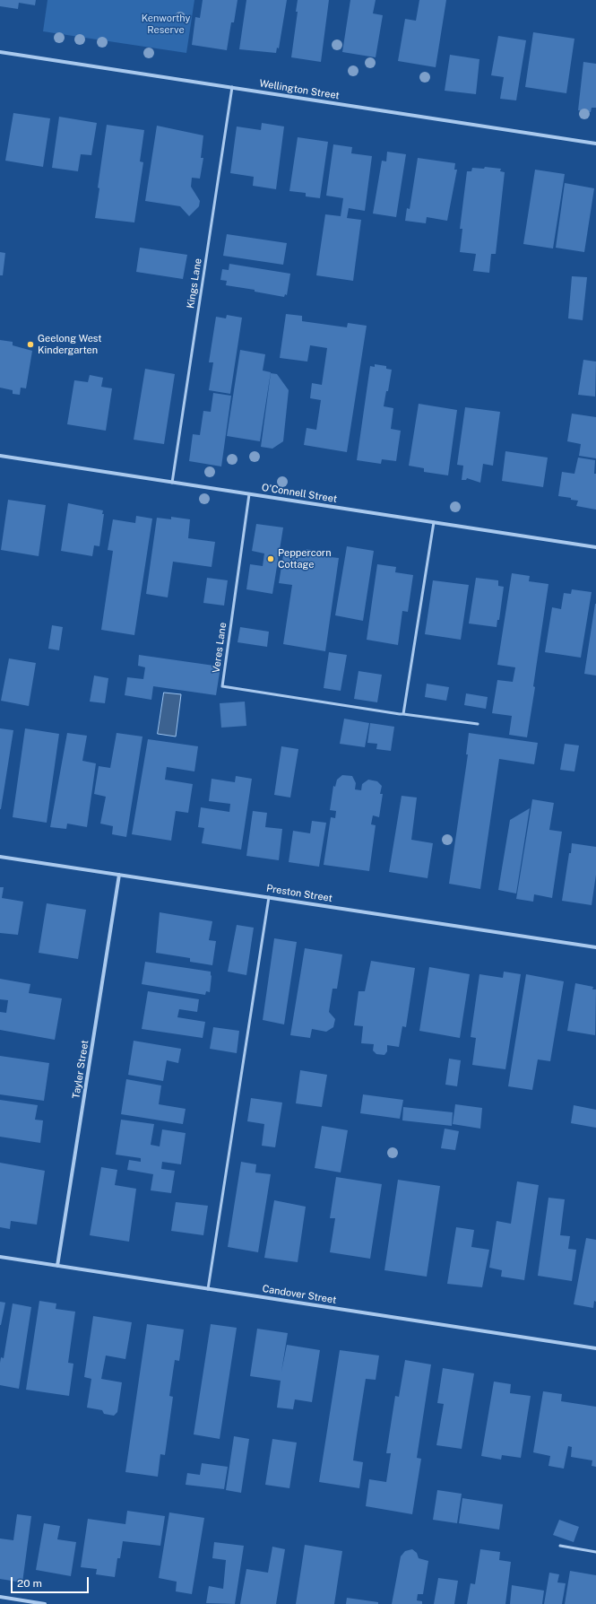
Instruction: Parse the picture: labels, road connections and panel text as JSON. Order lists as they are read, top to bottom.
{
  "streets": {
    "street": [
      "Wellington Street",
      "O'Connell Street",
      "Preston Street",
      "Tayler Street",
      "Candover Street"
    ],
    "lane": ["Kings Lane", "Veres Lane"]
  },
  "crossings": [
    ["Wellington Street", "Kings Lane"],
    ["Kings Lane", "O'Connell Street"],
    ["O'Connell Street", "Veres Lane"],
    ["Preston Street", "Tayler Street"],
    ["Tayler Street", "Candover Street"]
  ],
  "parks": ["Kenworthy Reserve"],
  "places": ["Geelong West Kindergarten", "Peppercorn Cottage"],
  "scale_bar": "20 m"
}
